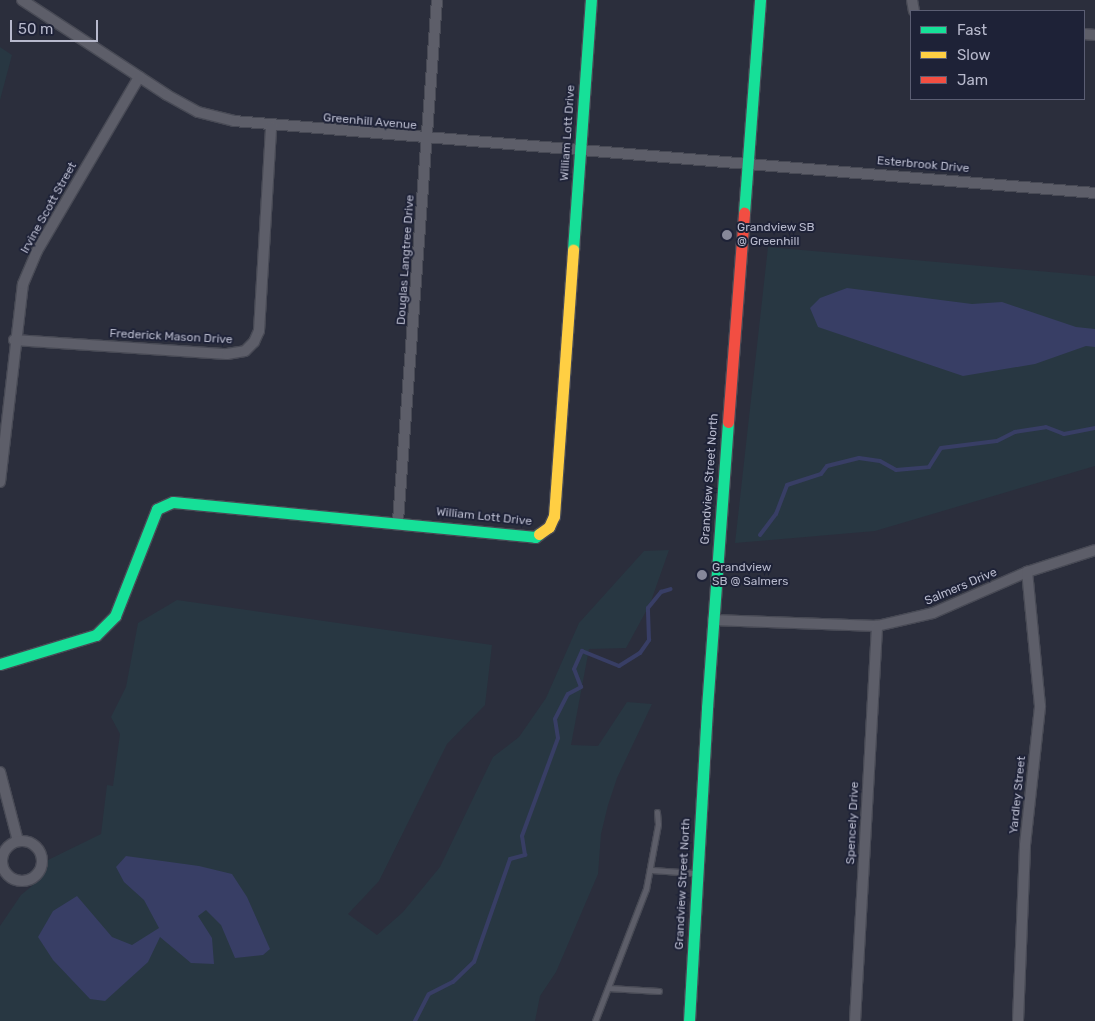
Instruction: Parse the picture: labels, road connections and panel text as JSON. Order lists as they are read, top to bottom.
{
  "streets": {
    "street": [
      "Greenhill Avenue",
      "William Lott Drive",
      "Esterbrook Drive",
      "Irvine Scott Street",
      "Douglas Langtree Drive",
      "Frederick Mason Drive",
      "Grandview Street North",
      "Salmers Drive",
      "Yardley Street",
      "Spencely Drive"
    ]
  },
  "crossings": [
    ["Greenhill Avenue", "William Lott Drive"],
    ["Greenhill Avenue", "Esterbrook Drive"],
    ["Greenhill Avenue", "Irvine Scott Street"],
    ["Greenhill Avenue", "Douglas Langtree Drive"],
    ["Greenhill Avenue", "Frederick Mason Drive"],
    ["Greenhill Avenue", "Grandview Street North"],
    ["William Lott Drive", "Douglas Langtree Drive"],
    ["Esterbrook Drive", "Grandview Street North"],
    ["Irvine Scott Street", "Frederick Mason Drive"],
    ["Grandview Street North", "Salmers Drive"],
    ["Salmers Drive", "Yardley Street"],
    ["Salmers Drive", "Spencely Drive"]
  ],
  "places": ["Grandview SB @ Greenhill", "Grandview SB @ Salmers"],
  "legend": ["Fast", "Slow", "Jam"],
  "scale_bar": "50 m"
}
